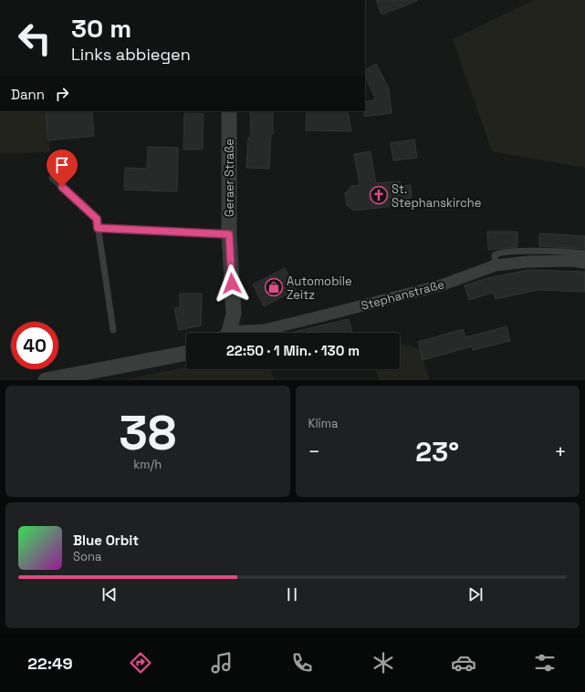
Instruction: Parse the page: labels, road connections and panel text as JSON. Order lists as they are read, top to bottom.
{
  "streets": {
    "street": ["Geraer Straße", "Stephanstraße"]
  },
  "places": {
    "church": ["St. Stephanskirche"],
    "shop": ["Automobile Zeitz"]
  },
  "page": {
    "turn": ["30 m", "Links abbiegen"],
    "then": "Dann",
    "limit": "40",
    "trip": "22:50 · 1 Min. · 130 m",
    "tile": [
      ["38", "km/h"],
      "Klima"
    ],
    "heat": ["−", "23°", "+"],
    "song": ["Blue Orbit", "Sona"],
    "tabs": "22:49"
  }
}
